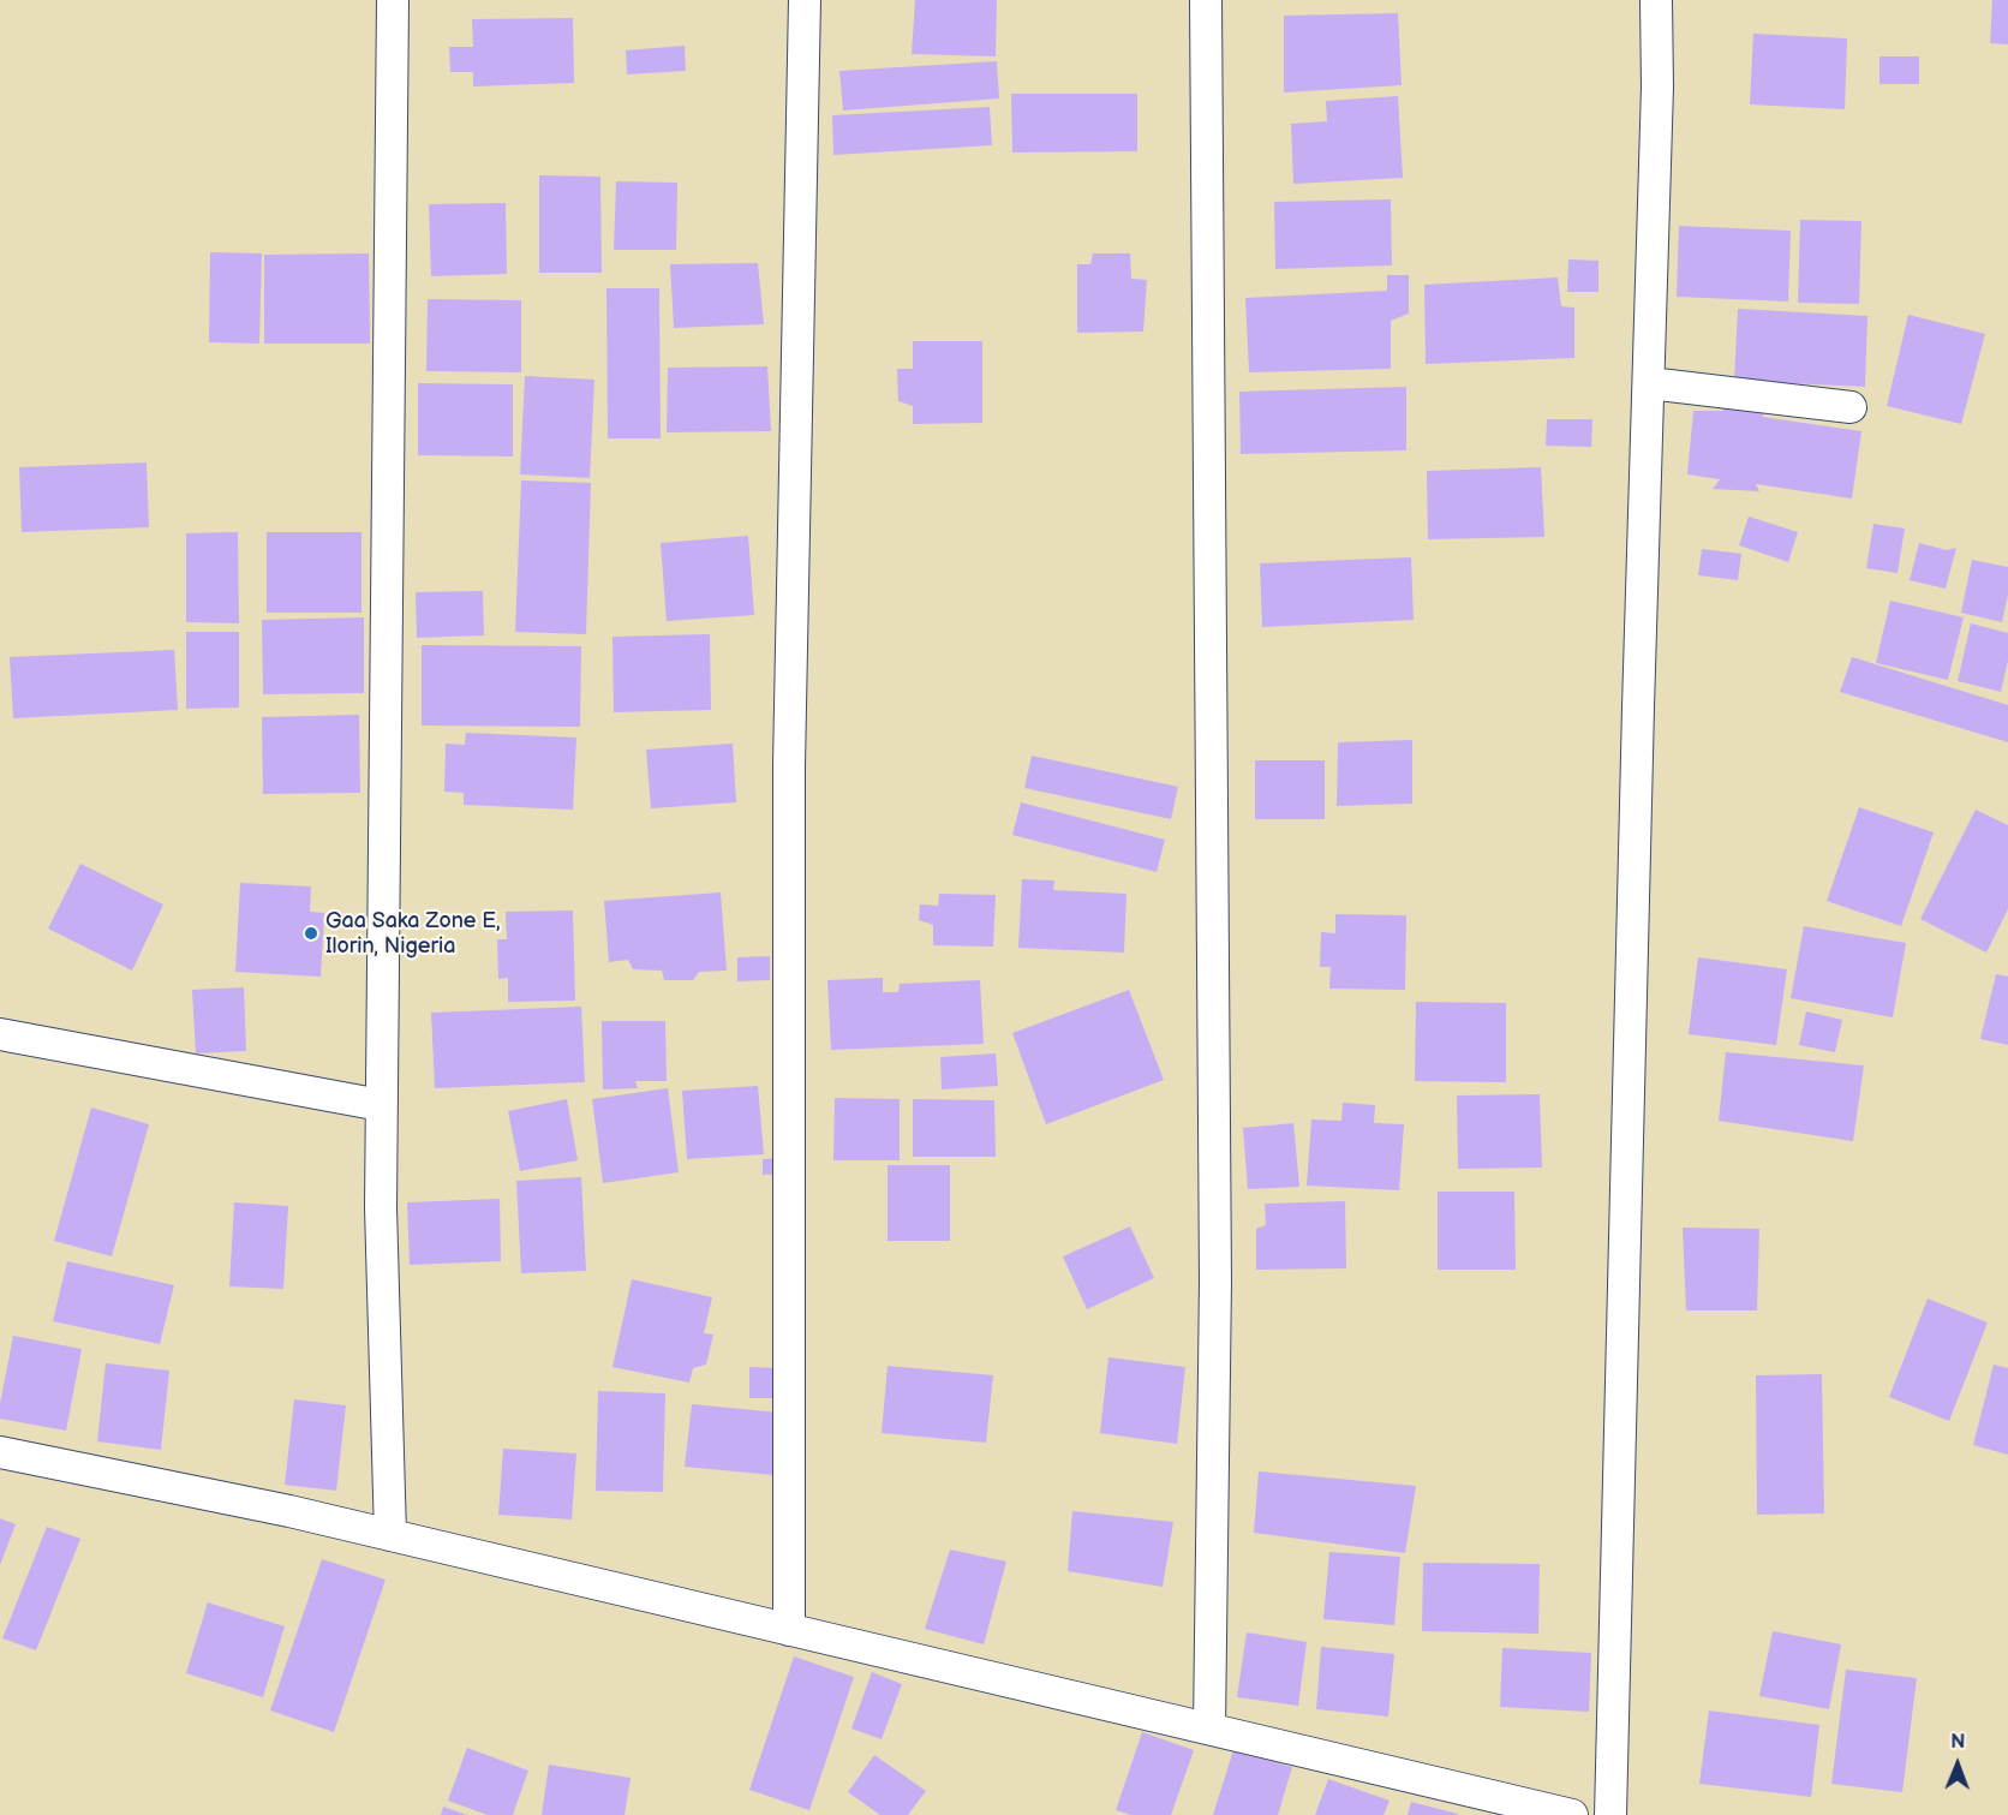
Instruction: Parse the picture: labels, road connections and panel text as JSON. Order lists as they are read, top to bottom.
{
  "places": ["Gaa Saka Zone E, Ilorin, Nigeria"],
  "north": "top"
}
